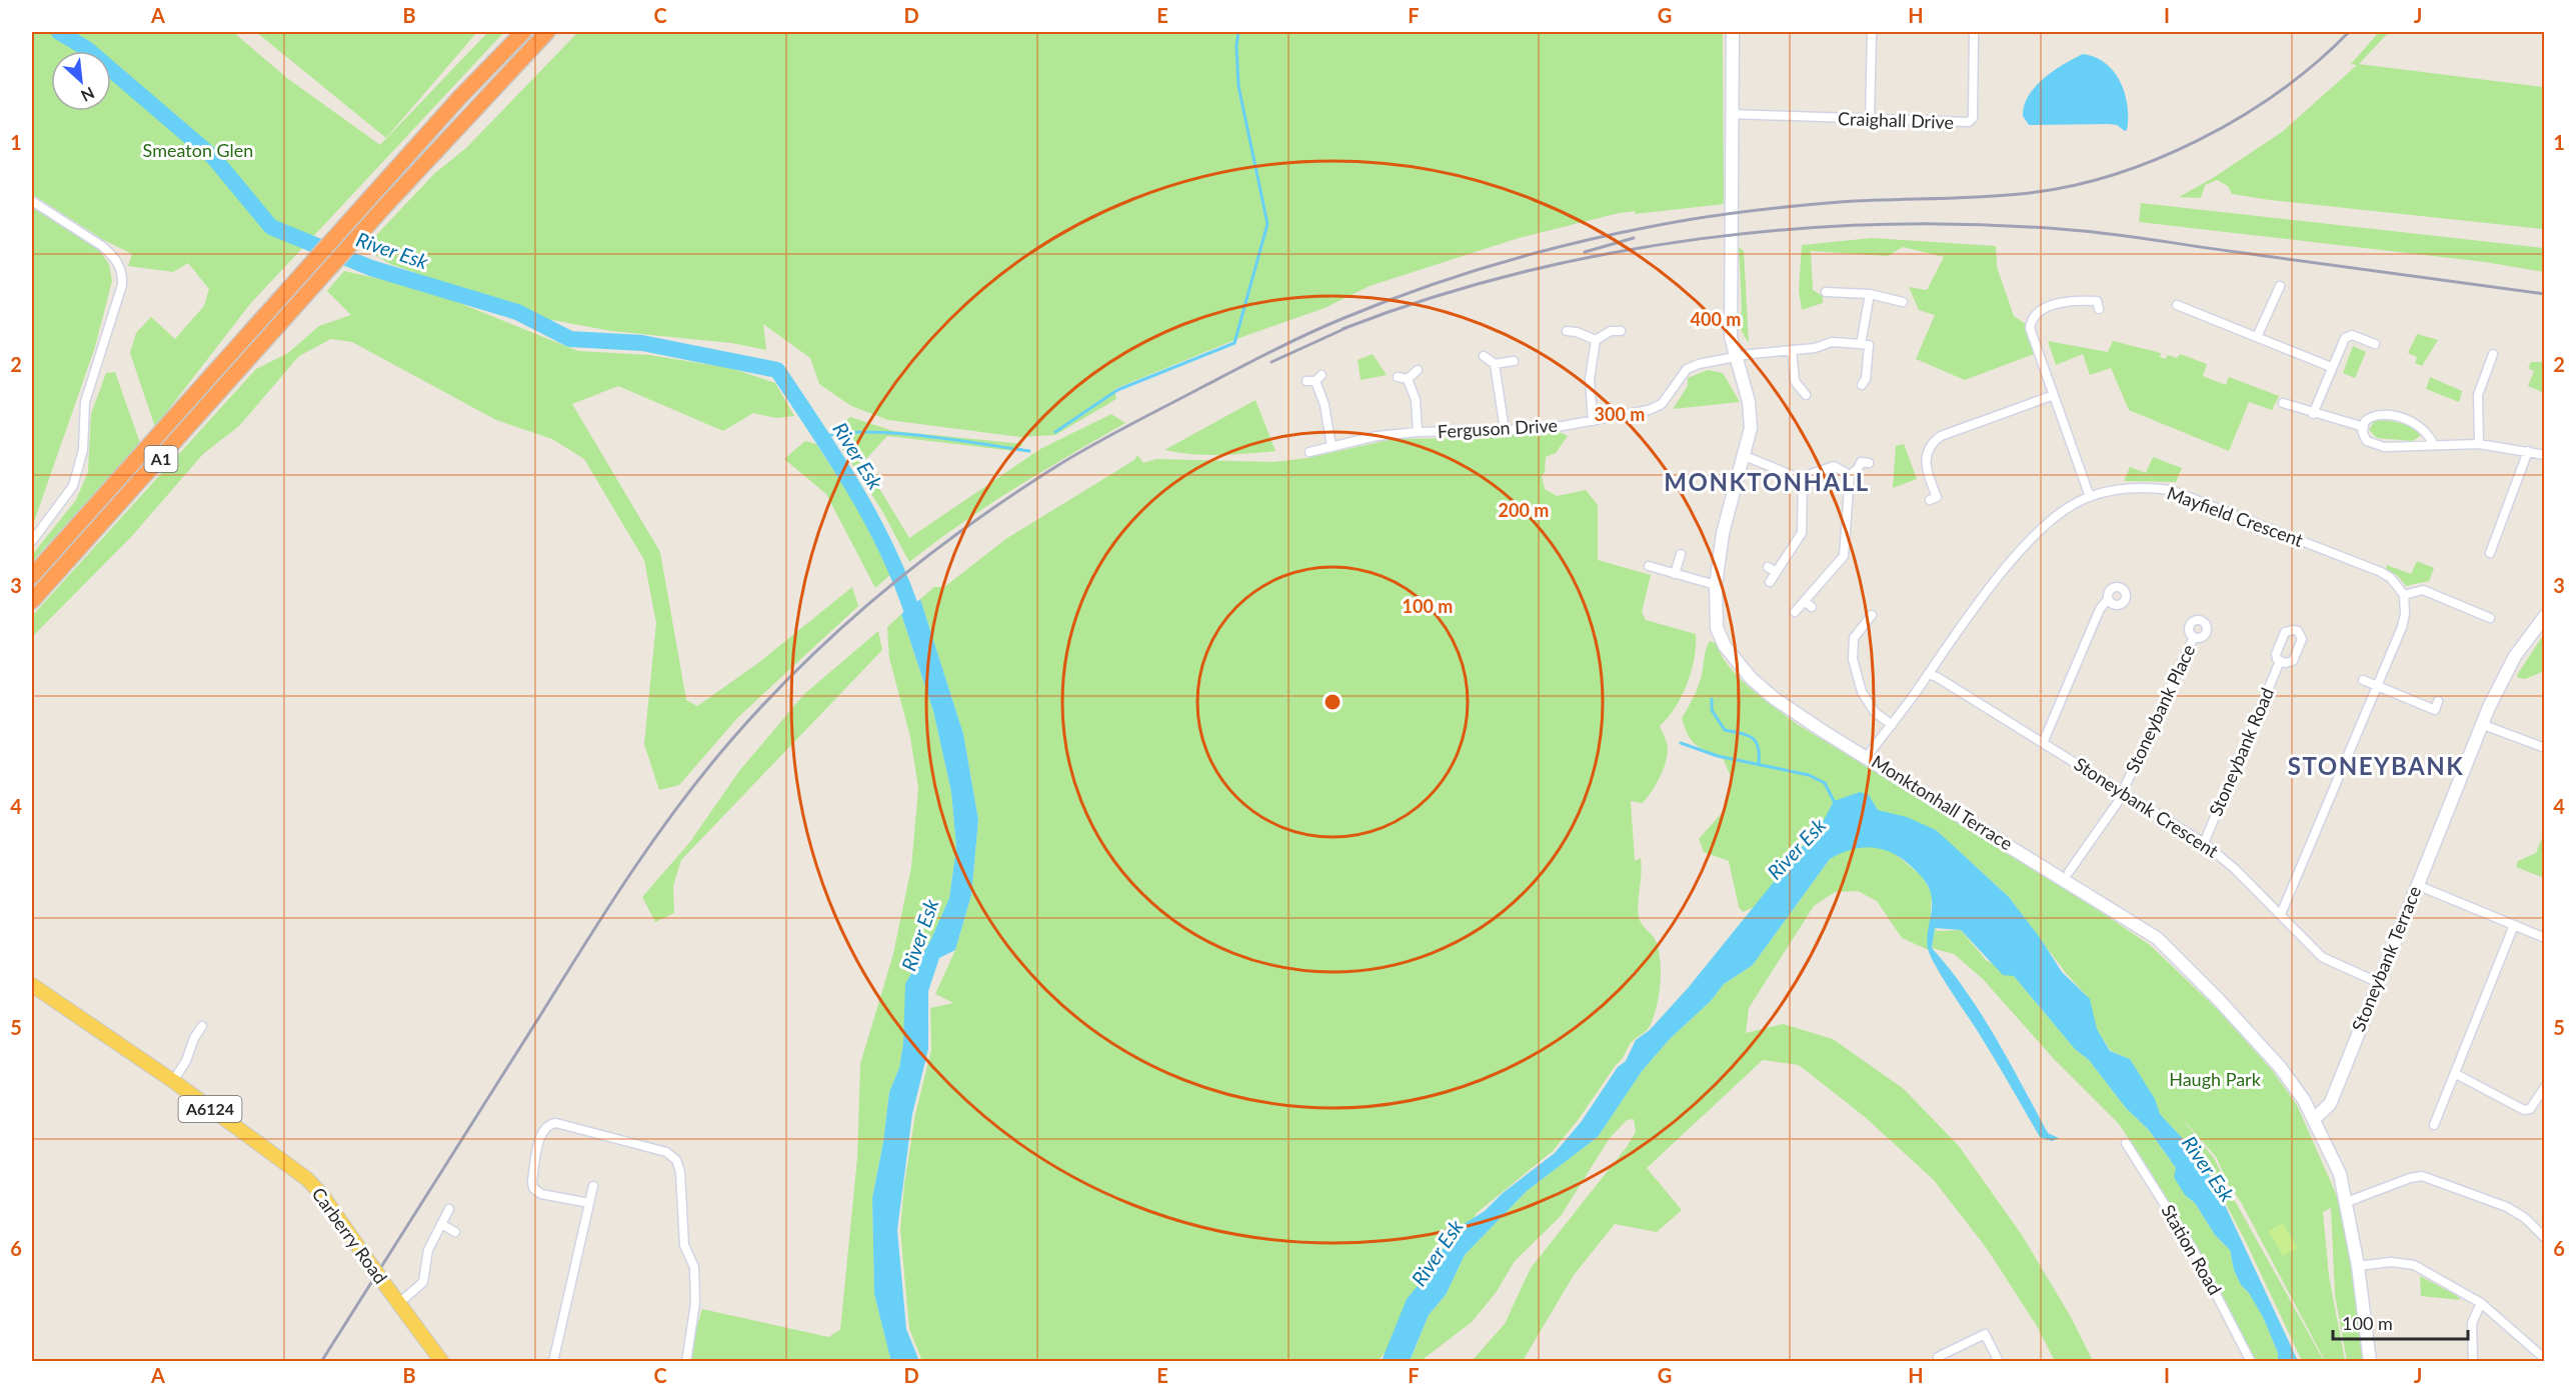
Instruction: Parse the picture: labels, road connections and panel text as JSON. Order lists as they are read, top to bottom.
{
  "streets": {
    "highway": ["A1"],
    "main road": [
      "Monktonhall Terrace",
      "Stoneybank Terrace",
      "A6124",
      "Carberry Road"
    ],
    "street": [
      "Craighall Drive",
      "Ferguson Drive",
      "Mayfield Crescent",
      "Stoneybank Place",
      "Stoneybank Road",
      "Stoneybank Crescent",
      "Station Road"
    ]
  },
  "crossings": [
    ["Craighall Drive", "Monktonhall Terrace"],
    ["Ferguson Drive", "Monktonhall Terrace"],
    ["Mayfield Crescent", "Monktonhall Terrace"],
    ["Mayfield Crescent", "Stoneybank Crescent"],
    ["Stoneybank Place", "Stoneybank Crescent"],
    ["Stoneybank Road", "Stoneybank Crescent"],
    ["Monktonhall Terrace", "Stoneybank Terrace"],
    ["Stoneybank Crescent", "Stoneybank Terrace"]
  ],
  "districts": ["MONKTONHALL", "STONEYBANK"],
  "water": ["River Esk"],
  "parks": ["Smeaton Glen", "Haugh Park"],
  "scale_bar": "100 m",
  "north": "bottom right",
  "grid": {
    "columns": [
      "A",
      "B",
      "C",
      "D",
      "E",
      "F",
      "G",
      "H",
      "I",
      "J"
    ],
    "rows": [
      "1",
      "2",
      "3",
      "4",
      "5",
      "6"
    ]
  },
  "rings": [
    "400 m",
    "300 m",
    "200 m",
    "100 m"
  ]
}
